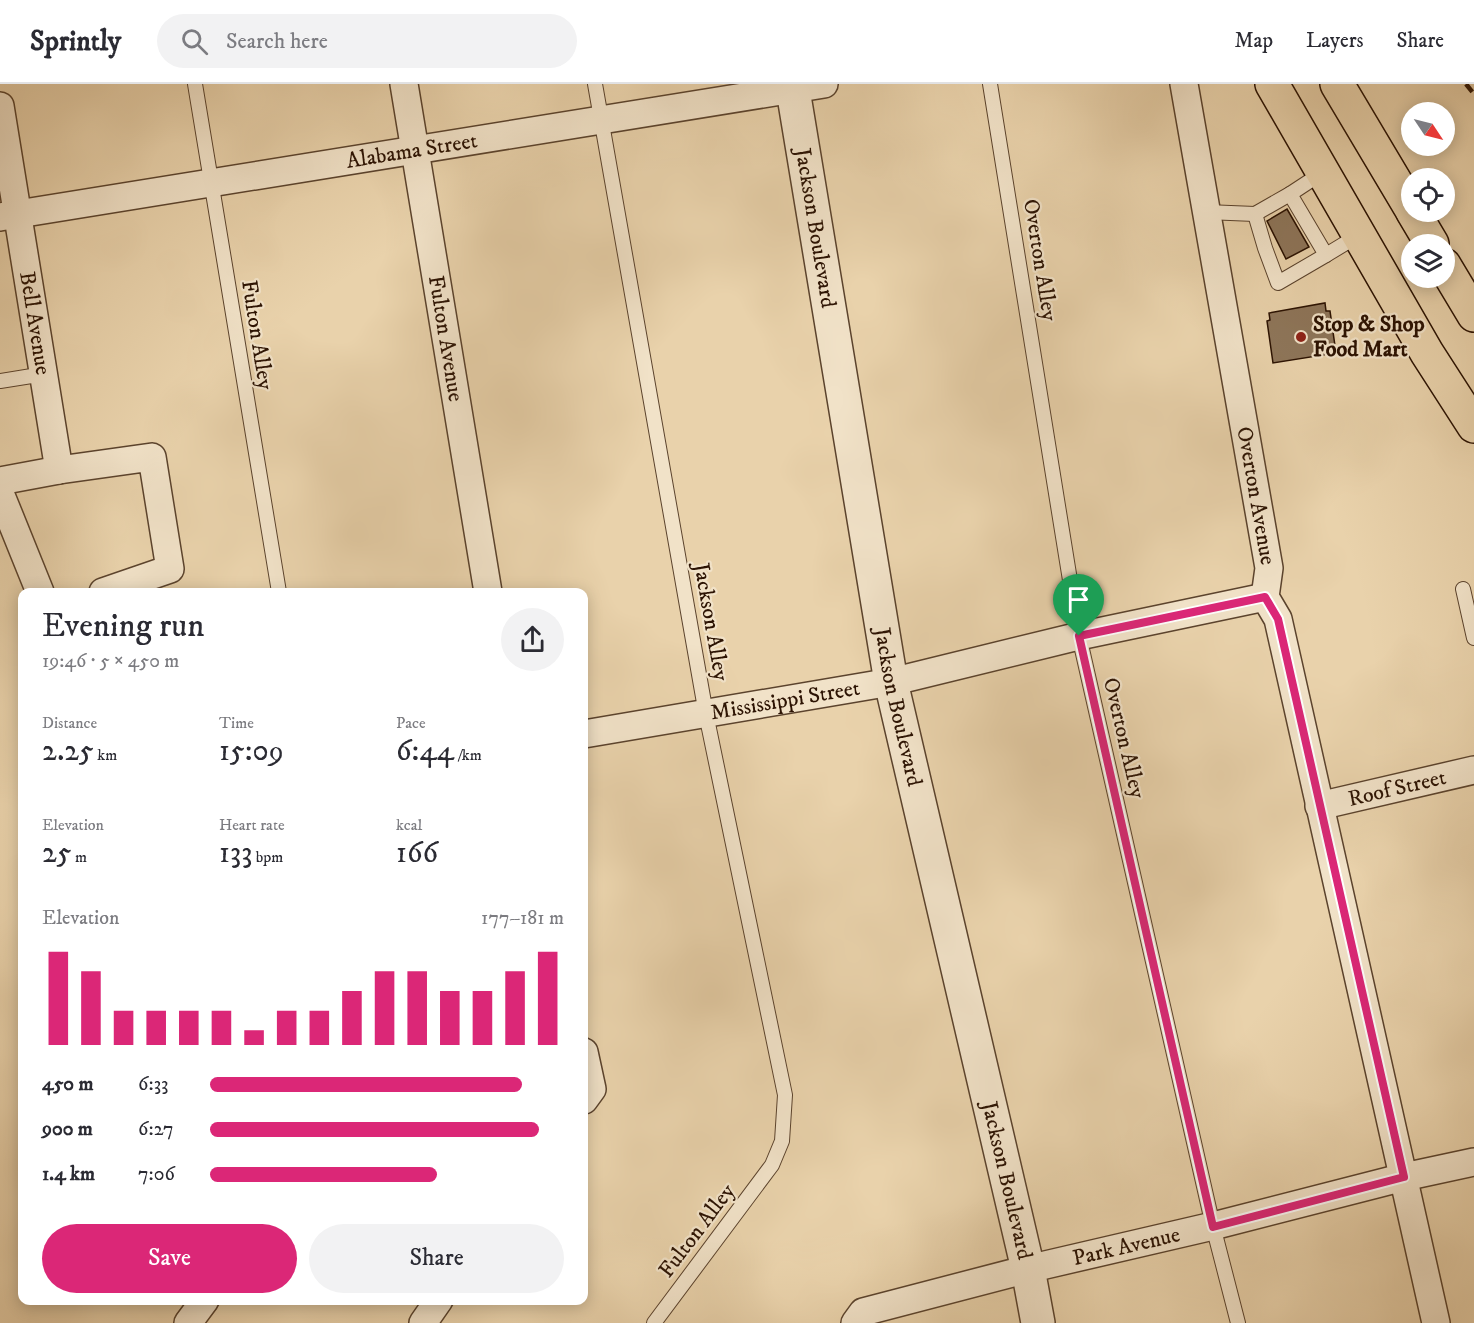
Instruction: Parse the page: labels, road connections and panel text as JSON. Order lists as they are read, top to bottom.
{
  "streets": {
    "street": [
      "Alabama Street",
      "Jackson Boulevard",
      "Bell Avenue",
      "Fulton Avenue",
      "Overton Avenue",
      "Mississippi Street",
      "Roof Street",
      "Park Avenue"
    ],
    "lane": ["Overton Alley", "Fulton Alley", "Jackson Alley"]
  },
  "crossings": [
    ["Alabama Street", "Jackson Boulevard"],
    ["Alabama Street", "Bell Avenue"],
    ["Alabama Street", "Fulton Alley"],
    ["Alabama Street", "Fulton Avenue"],
    ["Alabama Street", "Jackson Alley"],
    ["Jackson Boulevard", "Mississippi Street"],
    ["Jackson Boulevard", "Park Avenue"],
    ["Overton Alley", "Mississippi Street"],
    ["Overton Alley", "Park Avenue"],
    ["Fulton Alley", "Jackson Alley"],
    ["Overton Avenue", "Mississippi Street"],
    ["Overton Avenue", "Roof Street"],
    ["Overton Avenue", "Park Avenue"],
    ["Jackson Alley", "Mississippi Street"]
  ],
  "places": ["Stop & Shop Food Mart"],
  "north": "bottom right",
  "page": {
    "header": "Sprintly",
    "search": "Search here",
    "nav": ["Map", "Layers", "Share"],
    "heading": ["Evening run", "19:46 · 5 × 450 m"],
    "stats": [
      ["Distance", "2.25 km"],
      ["Time", "15:09"],
      ["Pace", "6:44 /km"],
      ["Elevation", "25 m"],
      ["Heart rate", "133 bpm"],
      ["kcal", "166"]
    ],
    "chart": ["Elevation", "177–181 m"],
    "list": [
      {
        "name": "450 m",
        "note": "6:33"
      },
      {
        "name": "900 m",
        "note": "6:27"
      },
      {
        "name": "1.4 km",
        "note": "7:06"
      }
    ],
    "buttons": ["Save", "Share"]
  }
}
